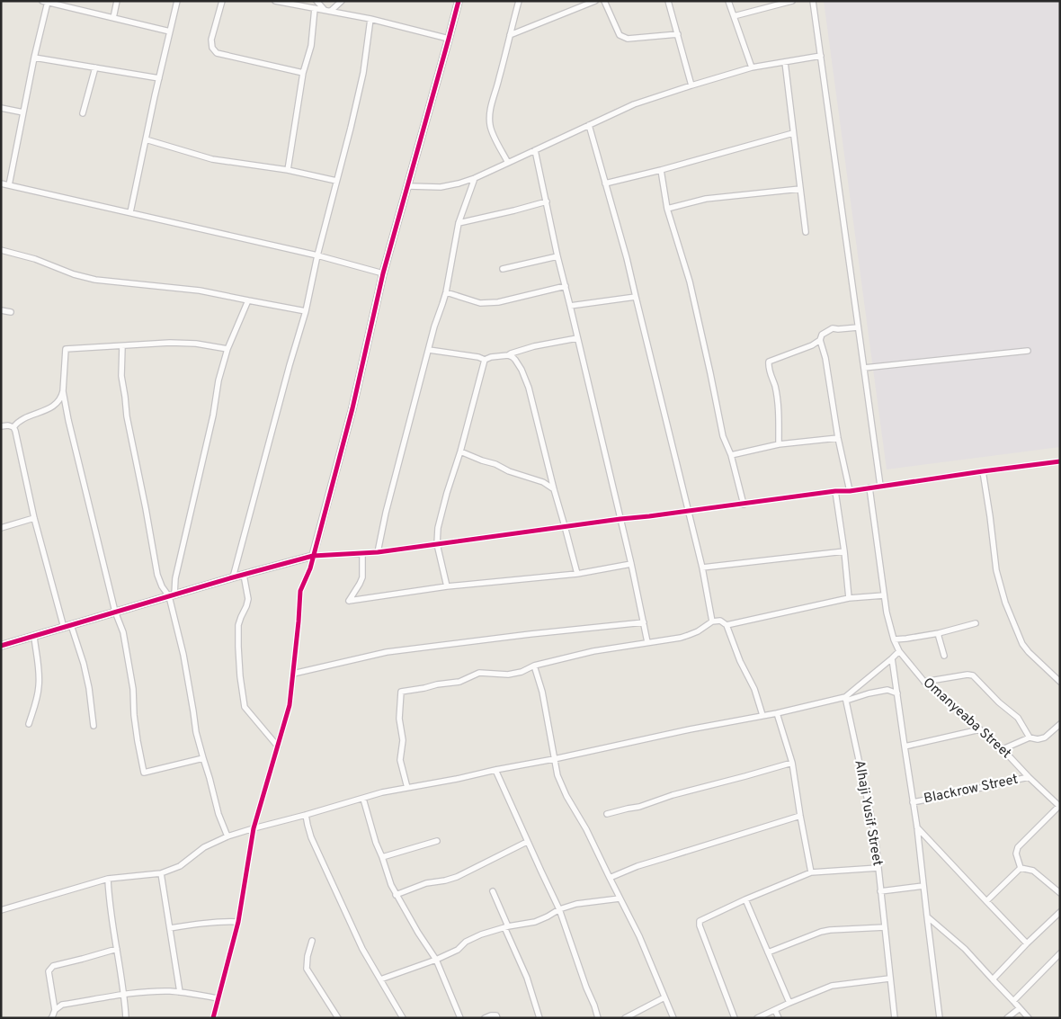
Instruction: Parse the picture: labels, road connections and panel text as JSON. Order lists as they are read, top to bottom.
{
  "streets": {
    "street": ["Omanyeaba Street", "Blackrow Street", "Alhaji Yusif Street"]
  },
  "crossings": [
    ["Omanyeaba Street", "Blackrow Street"]
  ]
}
